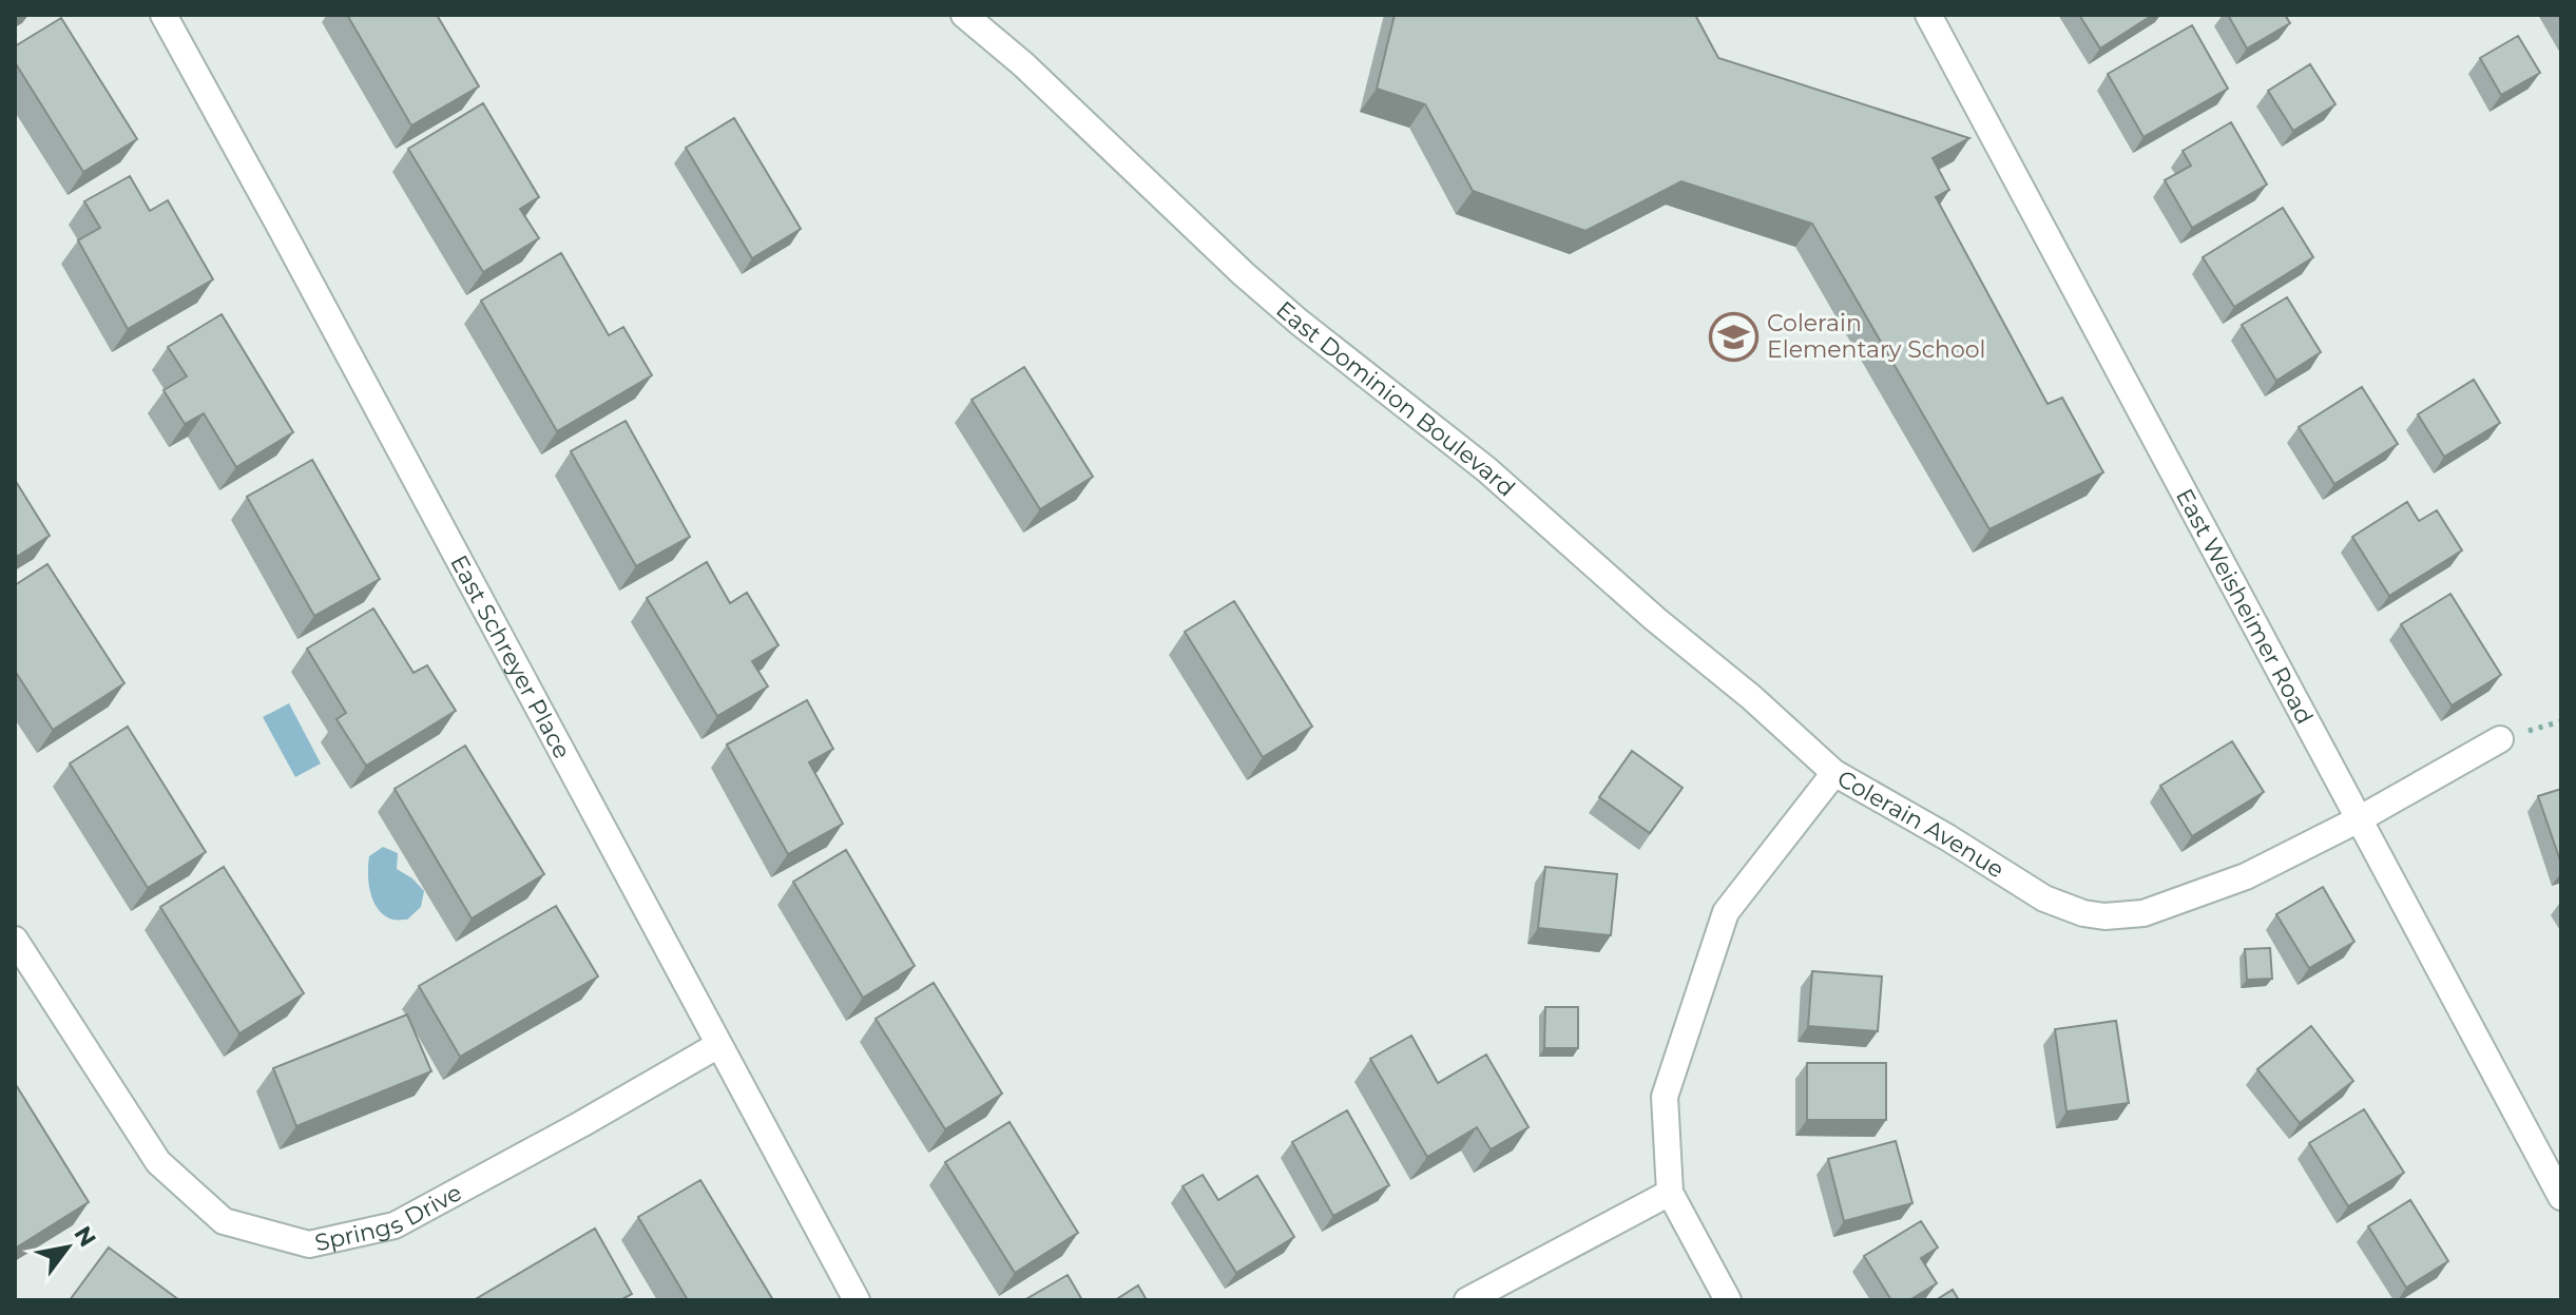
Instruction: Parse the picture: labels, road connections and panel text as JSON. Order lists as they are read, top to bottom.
{
  "streets": {
    "street": [
      "East Dominion Boulevard",
      "East Weisheimer Road",
      "East Schreyer Place",
      "Colerain Avenue",
      "Springs Drive"
    ]
  },
  "crossings": [
    ["East Dominion Boulevard", "Colerain Avenue"],
    ["East Weisheimer Road", "Colerain Avenue"],
    ["East Schreyer Place", "Springs Drive"]
  ],
  "places": {
    "school or university": ["Colerain Elementary School"]
  },
  "north": "top right"
}
